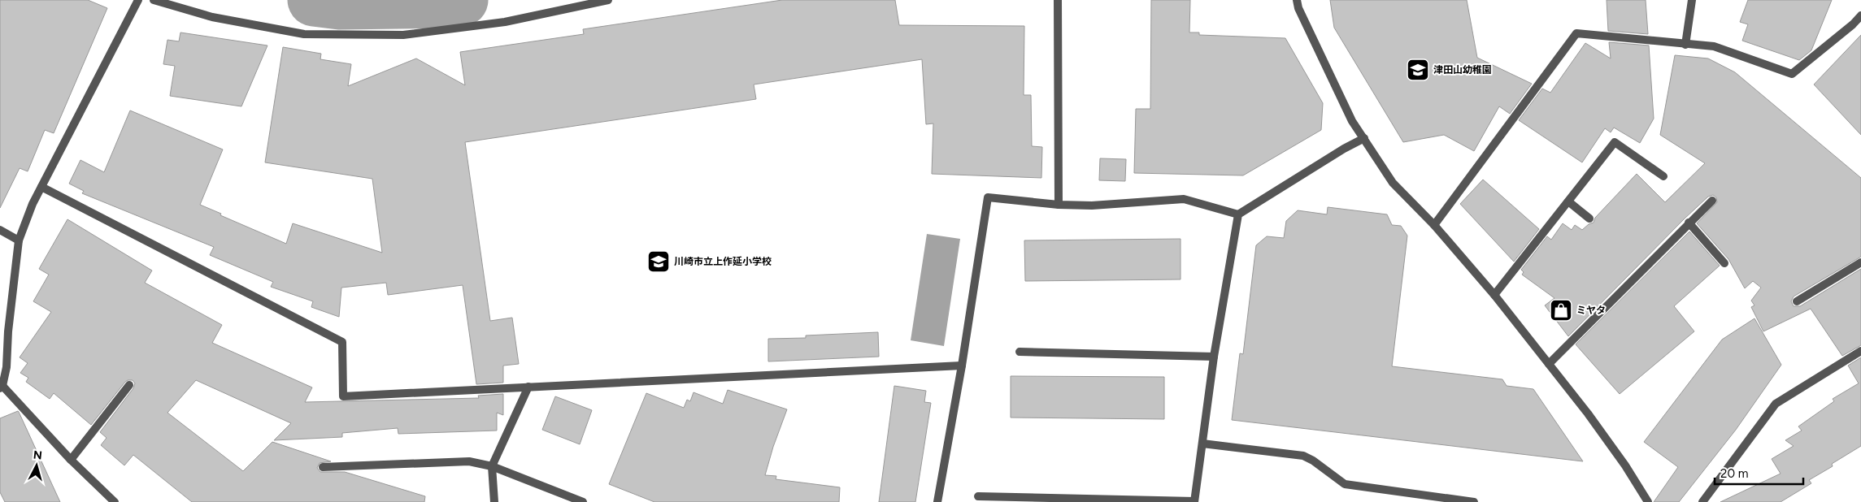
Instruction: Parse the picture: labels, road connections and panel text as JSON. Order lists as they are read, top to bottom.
{
  "places": {
    "school or university": ["津田山幼稚園", "川崎市立上作延小学校"],
    "shop": ["ミヤタ"]
  },
  "scale_bar": "20 m",
  "north": "top"
}
